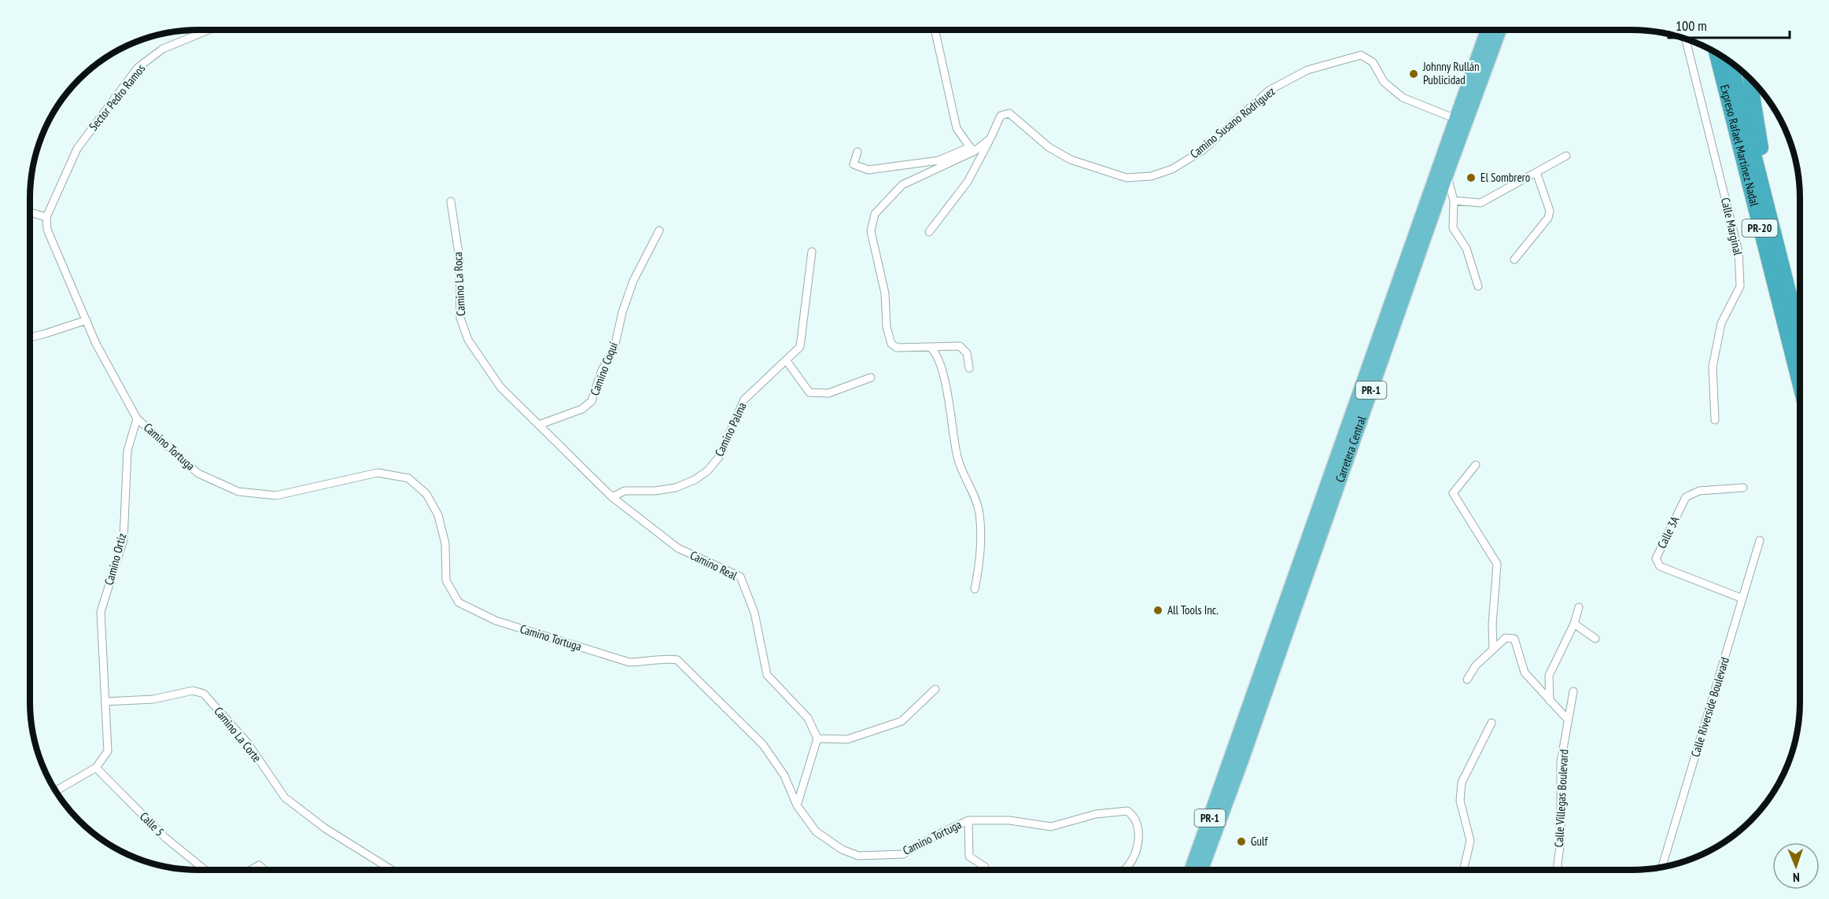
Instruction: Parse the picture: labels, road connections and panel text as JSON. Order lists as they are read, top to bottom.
{
  "streets": {
    "highway": [
      "Expreso Rafael Martínez Nadal",
      "PR-20",
      "PR-1",
      "Carretera Central"
    ],
    "street": [
      "Sector Pedro Ramos",
      "Camino Susano Rodríguez",
      "Calle Marginal",
      "Camino La Roca",
      "Camino Coquí",
      "Camino Palma",
      "Camino Tortuga",
      "Calle 3A",
      "Camino Ortiz",
      "Camino Real",
      "Calle Riverside Boulevard",
      "Camino La Corte",
      "Calle Villegas Boulevard",
      "Calle 5"
    ]
  },
  "crossings": [
    ["Sector Pedro Ramos", "Camino Tortuga"],
    ["Camino Susano Rodríguez", "Carretera Central"],
    ["Camino La Roca", "Camino Coquí"],
    ["Camino La Roca", "Camino Real"],
    ["Camino Coquí", "Camino Real"],
    ["Camino Palma", "Camino Real"],
    ["Camino Tortuga", "Camino Ortiz"],
    ["Calle 3A", "Calle Riverside Boulevard"],
    ["Camino Ortiz", "Camino La Corte"]
  ],
  "places": [
    "Johnny Rullán Publicidad",
    "El Sombrero",
    "All Tools Inc.",
    "Gulf"
  ],
  "scale_bar": "100 m",
  "north": "bottom"
}
